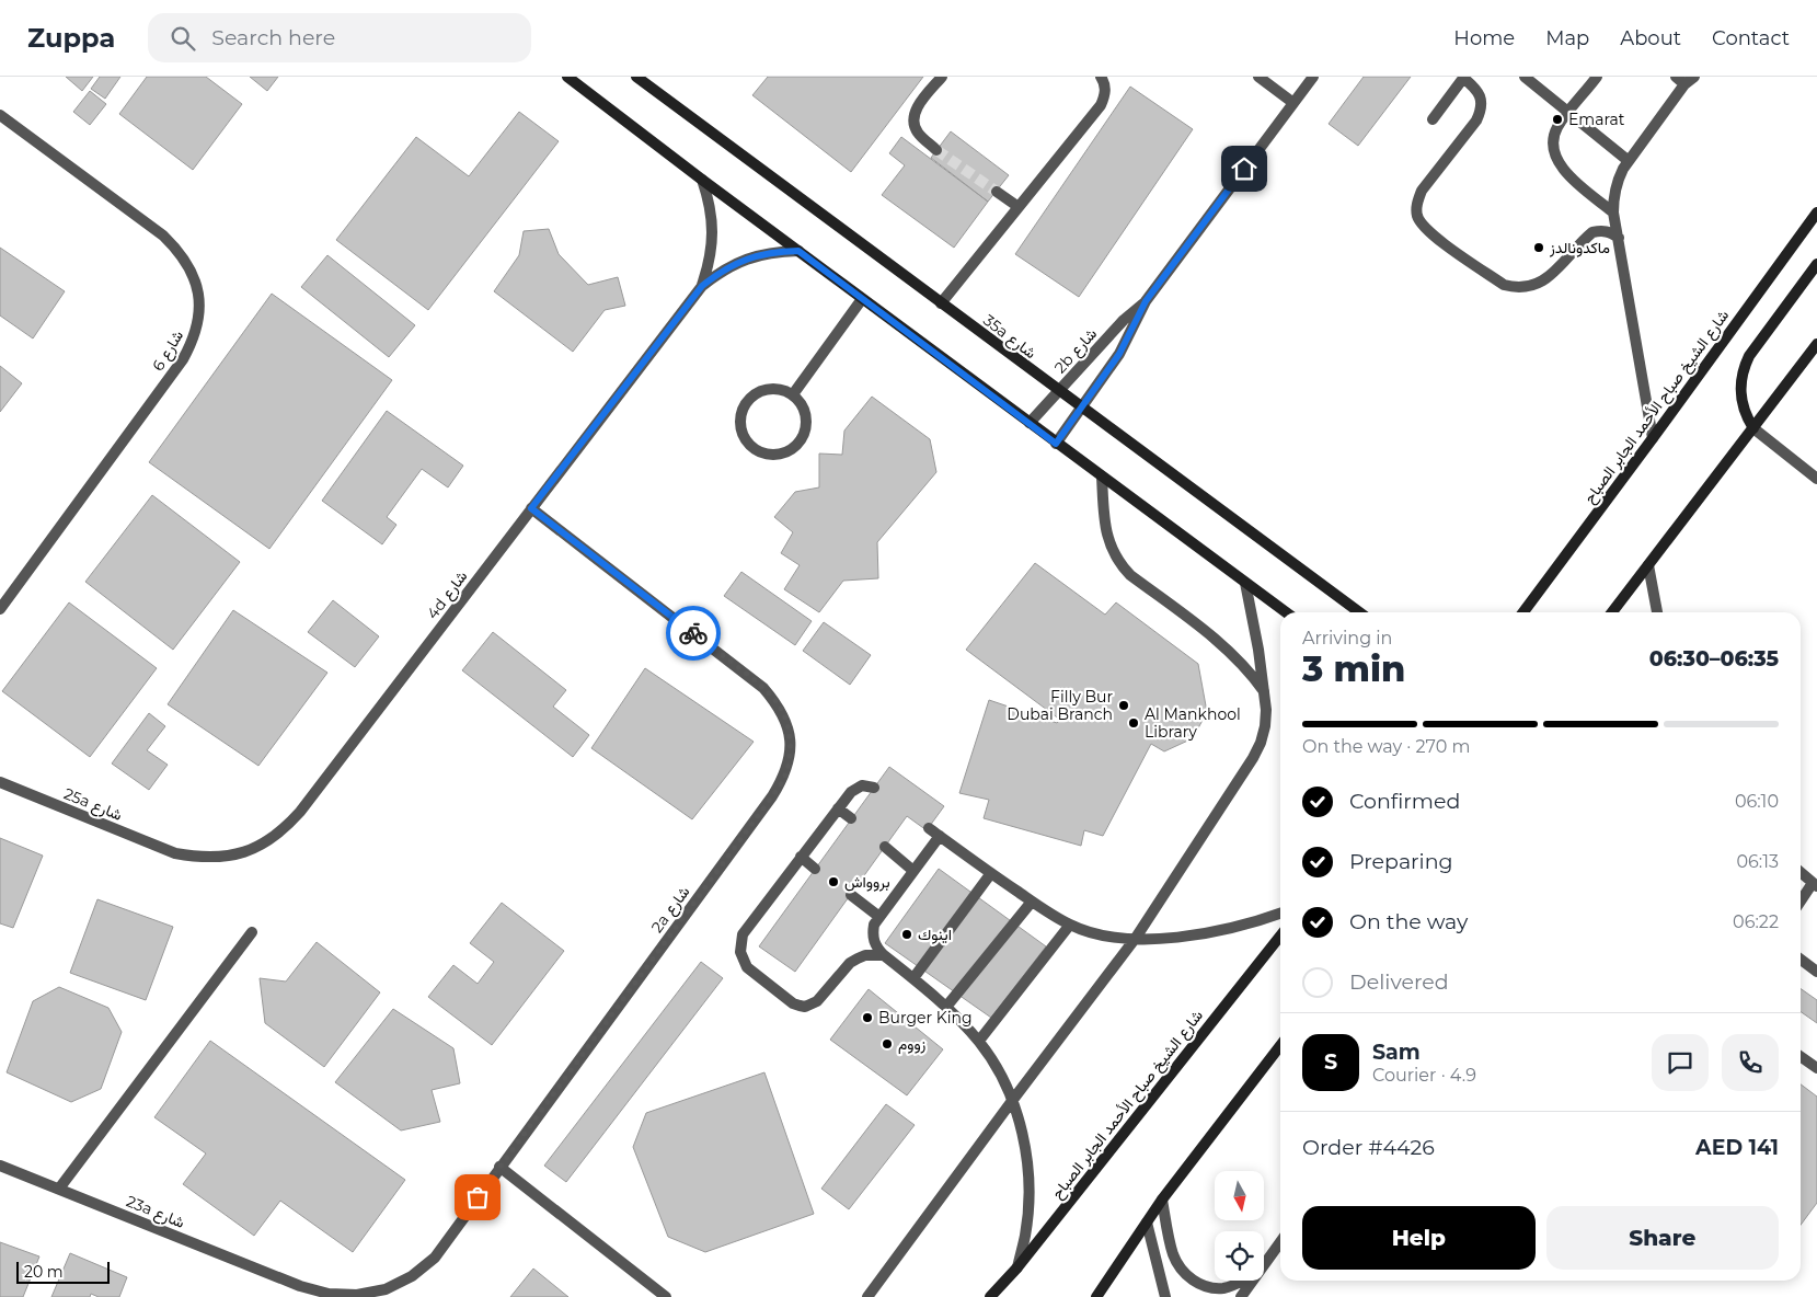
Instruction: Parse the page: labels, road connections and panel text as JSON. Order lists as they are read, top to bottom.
{
  "streets": {
    "main road": ["35a شارع", "شارع الشيخ صباح الأحمد الجابر الصباح"],
    "street": [
      "شارع 6",
      "2b شارع",
      "4d شارع",
      "25a شارع",
      "2a شارع",
      "23a شارع"
    ]
  },
  "crossings": [
    ["35a شارع", "2b شارع"],
    ["4d شارع", "25a شارع"],
    ["4d شارع", "2a شارع"],
    ["2a شارع", "23a شارع"]
  ],
  "places": [
    "Emarat",
    "ماكدونالدز",
    "Filly Bur Dubai Branch",
    "Al Mankhool Library",
    "بروواش",
    "اينوك",
    "Burger King",
    "زووم"
  ],
  "scale_bar": "20 m",
  "north": "bottom",
  "page": {
    "header": "Zuppa",
    "search": "Search here",
    "nav": [
      "Home",
      "Map",
      "About",
      "Contact"
    ],
    "heading": ["3 min", "Arriving in", "06:30–06:35"],
    "panel": [
      "Sam",
      "Courier · 4.9",
      "Order #4426",
      "AED 141"
    ],
    "bar": "On the way · 270 m",
    "list": [
      ["Confirmed", "06:10"],
      ["Preparing", "06:13"],
      ["On the way", "06:22"],
      "Delivered"
    ],
    "round": "S",
    "buttons": ["Help", "Share"],
    "scale": "20 m"
  }
}
